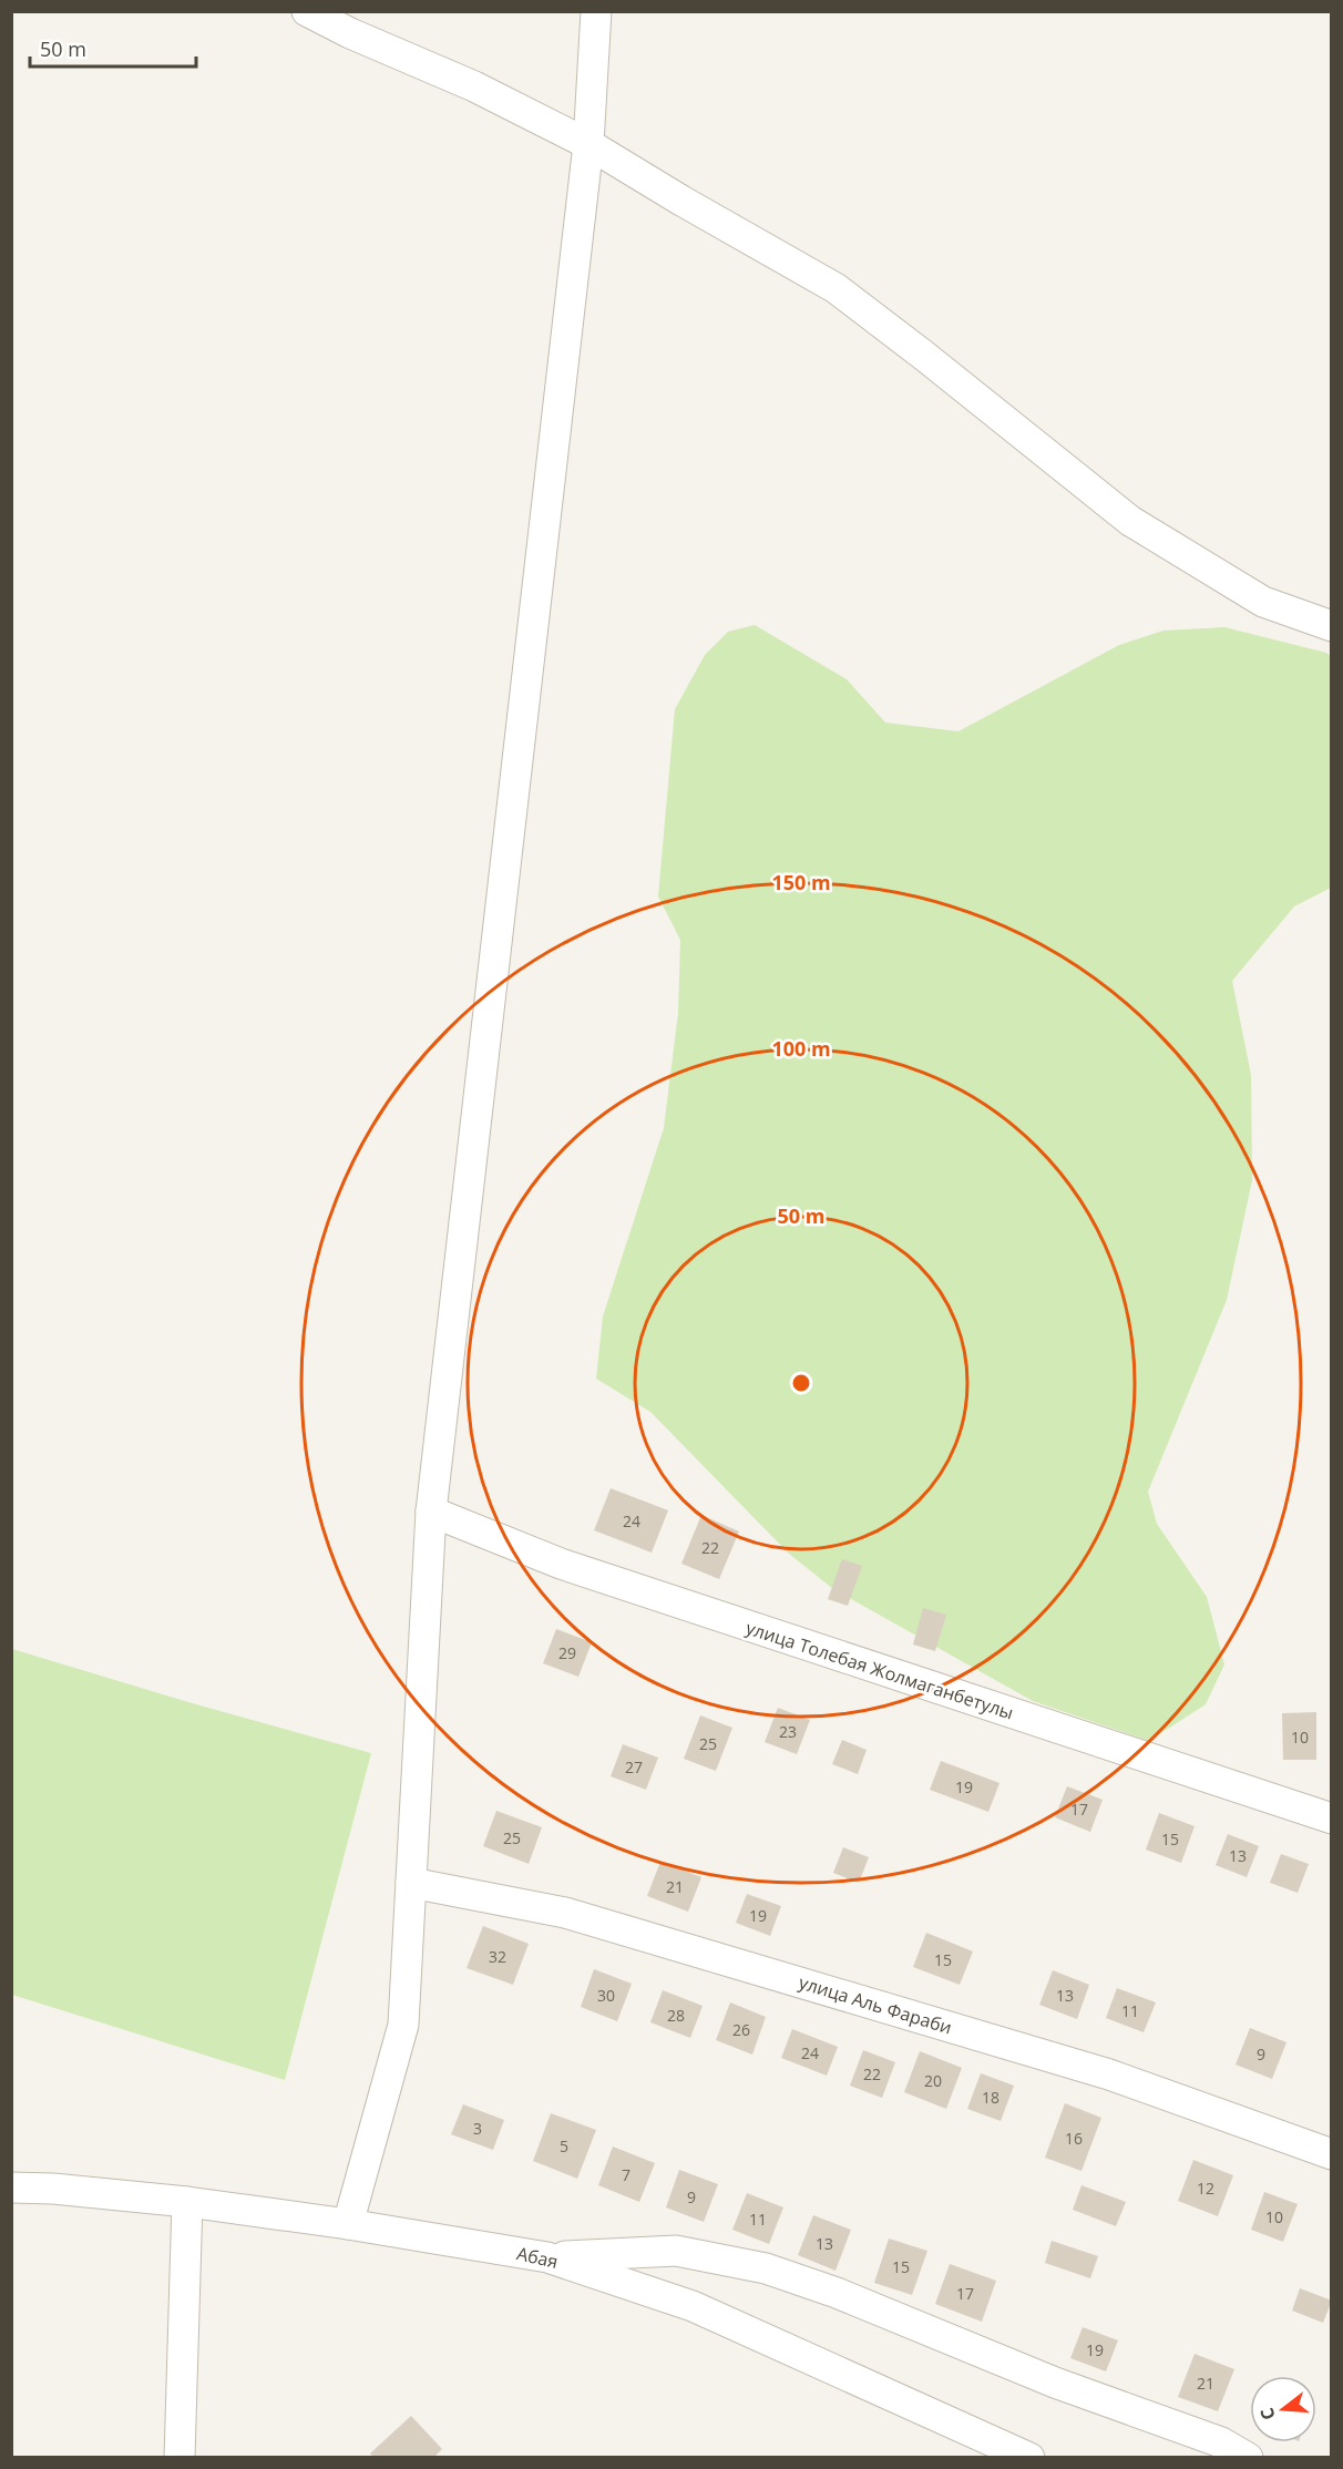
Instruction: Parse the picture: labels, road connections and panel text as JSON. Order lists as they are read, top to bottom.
{
  "streets": {
    "street": ["улица Толебая Жолмаганбетулы", "улица Аль Фараби", "Абая"]
  },
  "house_numbers": [
    "24",
    "22",
    "29",
    "23",
    "10",
    "25",
    "27",
    "19",
    "17",
    "25",
    "15",
    "13",
    "21",
    "19",
    "32",
    "15",
    "30",
    "13",
    "11",
    "28",
    "26",
    "24",
    "9",
    "22",
    "20",
    "18",
    "3",
    "16",
    "5",
    "7",
    "12",
    "9",
    "10",
    "11",
    "13",
    "15",
    "17",
    "19",
    "21"
  ],
  "scale_bar": "50 m",
  "north": "left",
  "rings": ["150 m", "100 m", "50 m"]
}
